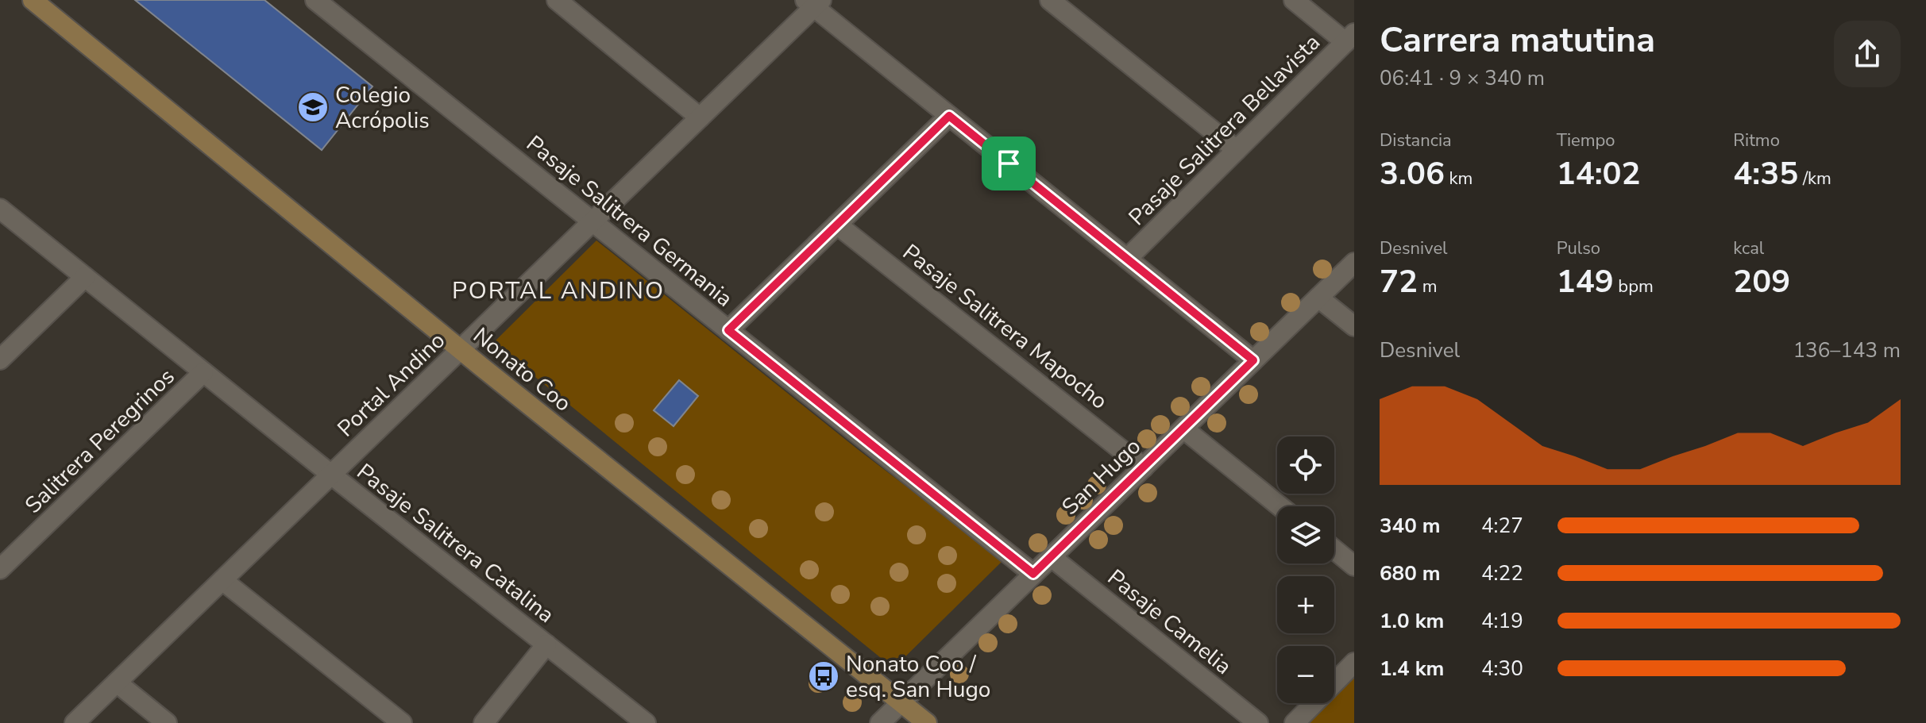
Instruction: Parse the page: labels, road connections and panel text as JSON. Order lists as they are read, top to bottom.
{
  "streets": {
    "main road": ["Nonato Coo"],
    "street": [
      "Pasaje Salitrera Bellavista",
      "Pasaje Salitrera Germania",
      "Pasaje Salitrera Mapocho",
      "Portal Andino",
      "Salitrera Peregrinos",
      "San Hugo",
      "Pasaje Salitrera Catalina",
      "Pasaje Camelia"
    ]
  },
  "crossings": [
    ["Pasaje Salitrera Germania", "Portal Andino"],
    ["Pasaje Salitrera Germania", "San Hugo"],
    ["Pasaje Salitrera Mapocho", "San Hugo"],
    ["Nonato Coo", "Portal Andino"],
    ["Nonato Coo", "San Hugo"],
    ["Portal Andino", "Pasaje Salitrera Catalina"],
    ["Salitrera Peregrinos", "Pasaje Salitrera Catalina"],
    ["San Hugo", "Pasaje Camelia"]
  ],
  "districts": ["PORTAL ANDINO"],
  "places": {
    "school or university": ["Colegio Acrópolis"],
    "bus stop": ["Nonato Coo / esq. San Hugo"]
  },
  "page": {
    "heading": ["Carrera matutina", "06:41 · 9 × 340 m"],
    "stats": [
      ["Distancia", "3.06 km"],
      ["Tiempo", "14:02"],
      ["Ritmo", "4:35 /km"],
      ["Desnivel", "72 m"],
      ["Pulso", "149 bpm"],
      ["kcal", "209"]
    ],
    "chart": ["Desnivel", "136–143 m"],
    "map_buttons": ["+", "−"],
    "list": [
      {
        "name": "340 m",
        "note": "4:27"
      },
      {
        "name": "680 m",
        "note": "4:22"
      },
      {
        "name": "1.0 km",
        "note": "4:19"
      },
      {
        "name": "1.4 km",
        "note": "4:30"
      }
    ]
  }
}
